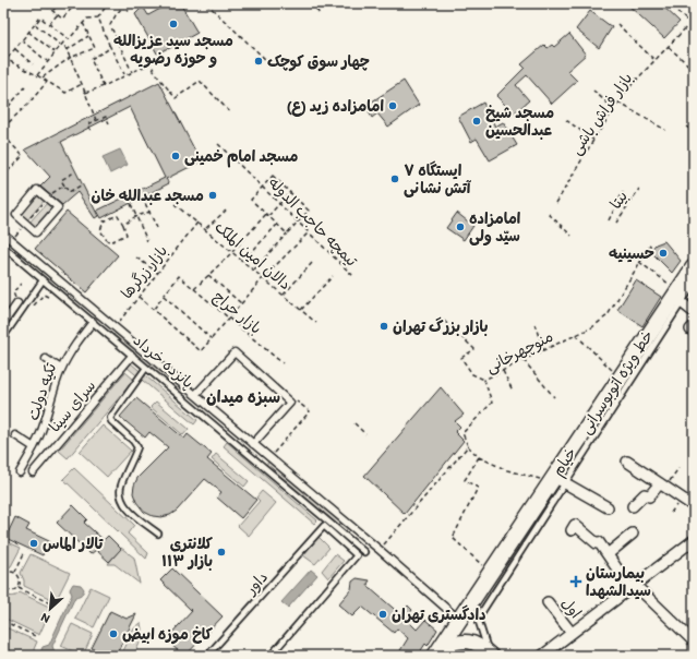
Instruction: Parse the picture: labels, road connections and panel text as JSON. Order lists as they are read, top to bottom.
{
  "streets": {
    "main road": ["خیام"],
    "street": ["تکیه دولت", "سرای سینا", "اول"],
    "lane": ["پانزده خرداد", "خط ویژه اتوبوسرانی", "داور"],
    "path": [
      "بازار فراش باشی",
      "بیتا",
      "تیمچه حاجب الدوله",
      "دالان امین الملک",
      "بازار زرگرها",
      "بازار حراج",
      "منوچهرخانی"
    ]
  },
  "crossings": [
    ["دالان امین الملک", "بازار زرگرها"],
    ["پانزده خرداد", "تکیه دولت"],
    ["پانزده خرداد", "سرای سینا"],
    ["خط ویژه اتوبوسرانی", "خیام"]
  ],
  "districts": ["سبزه میدان"],
  "places": {
    "other": [
      "مسجد سید عزیزالله و حوزه رضویه",
      "چهار سوق کوچک",
      "امامزاده زید (ع)",
      "مسجد شیخ عبدالحسین",
      "مسجد امام خمینی",
      "ایستگاه ۷ آتش نشانی",
      "مسجد عبدالله خان",
      "امامزاده سیّد ولی",
      "حسینیه",
      "بازار بزرگ تهران",
      "تالار الماس",
      "کلانتری ۱۱۳ بازار",
      "دادگستری تهران",
      "کاخ موزه ابیض"
    ],
    "health": ["بیمارستان سیدالشهدا"]
  },
  "north": "bottom left"
}
